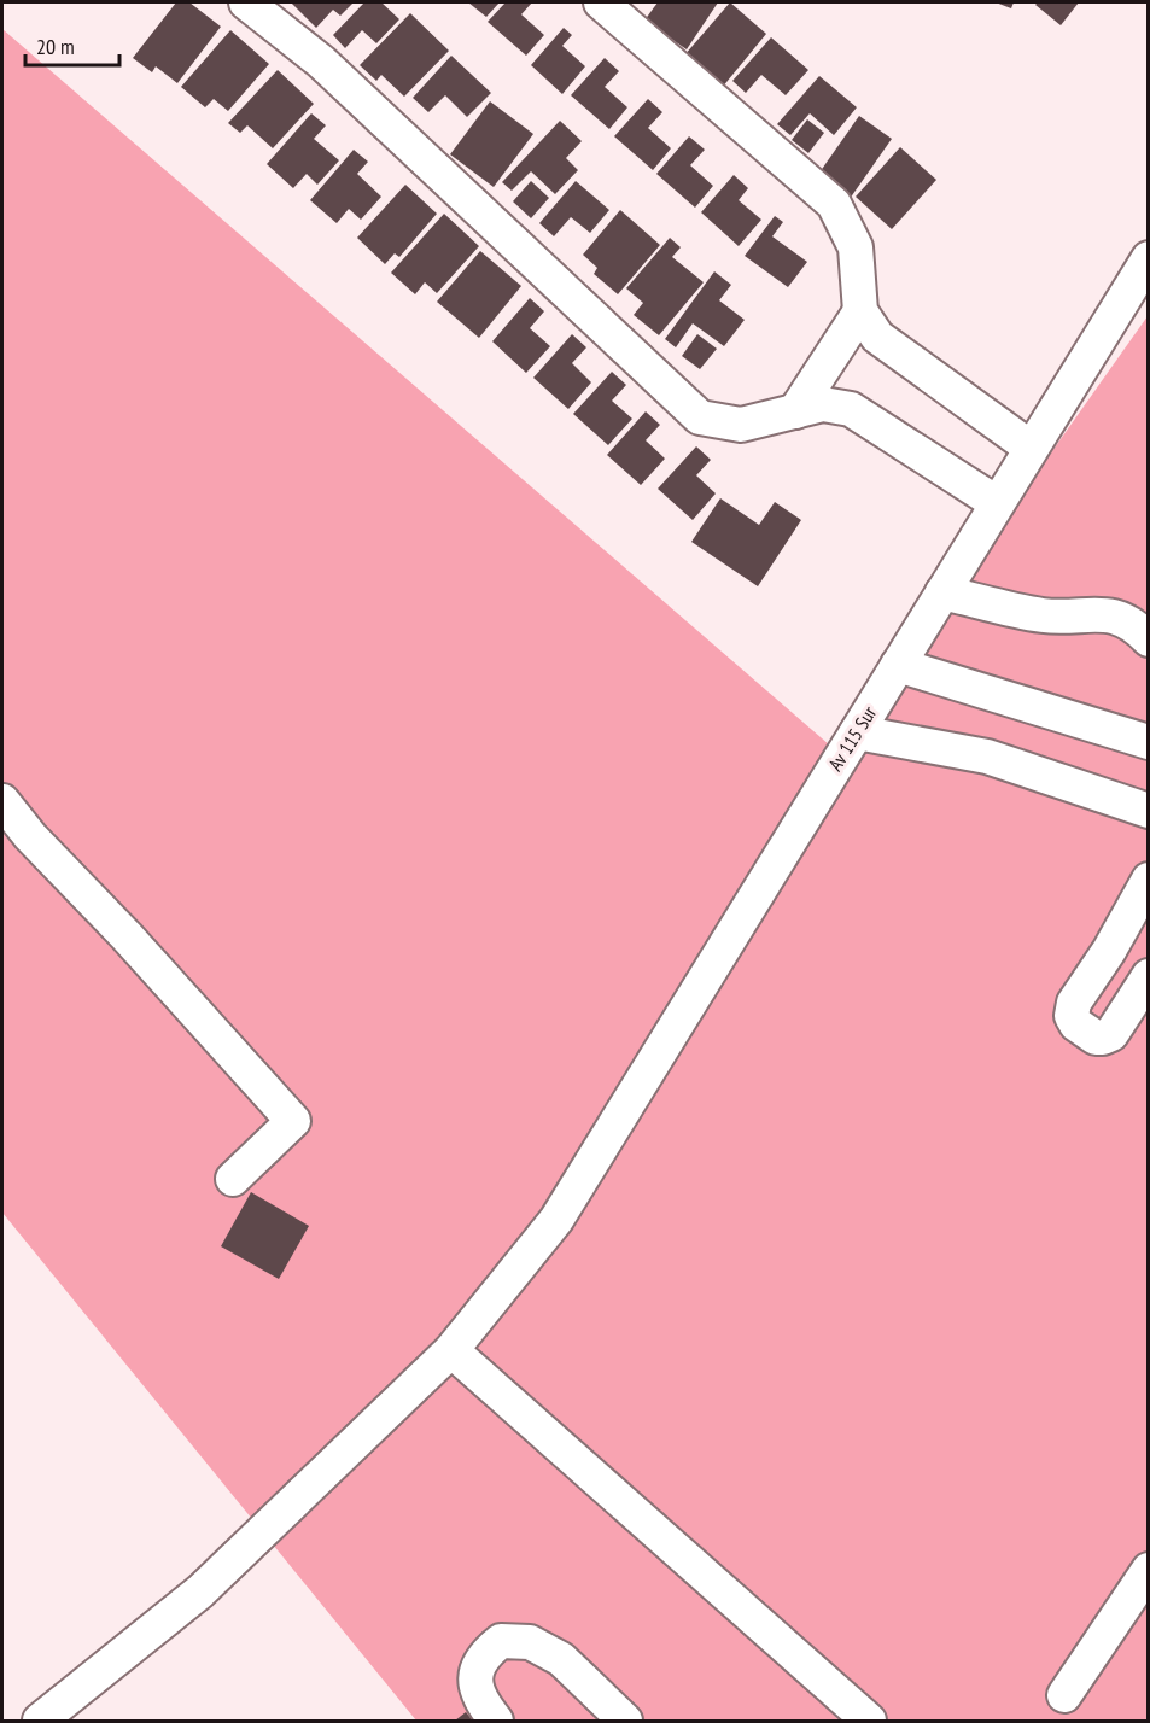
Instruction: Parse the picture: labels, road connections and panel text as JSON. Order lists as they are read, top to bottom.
{
  "streets": {
    "street": ["Av 115 Sur"]
  },
  "scale_bar": "20 m"
}
